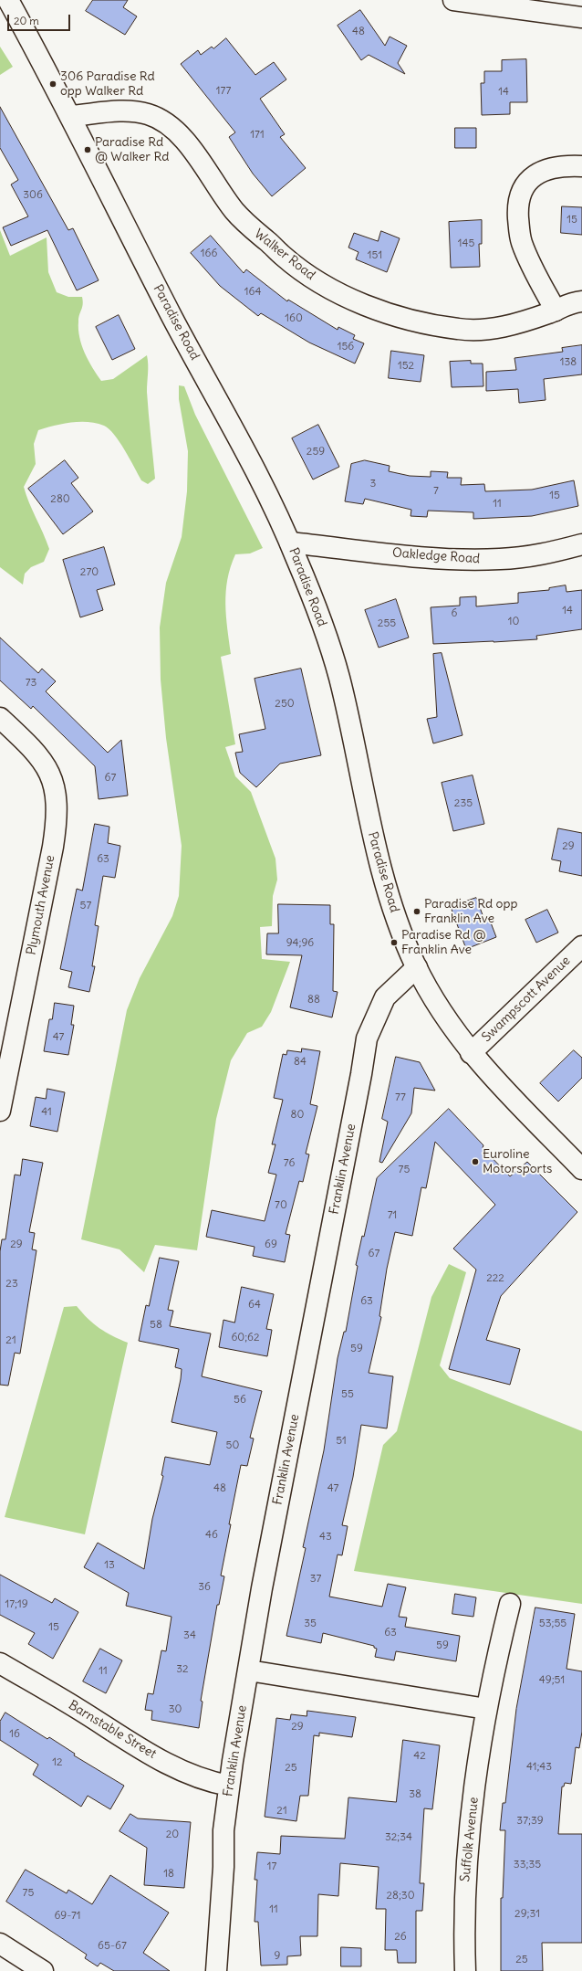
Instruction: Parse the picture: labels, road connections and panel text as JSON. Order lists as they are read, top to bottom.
{
  "streets": {
    "main road": [
      "Walker Road",
      "Paradise Road",
      "Oakledge Road",
      "Plymouth Avenue",
      "Swampscott Avenue",
      "Franklin Avenue",
      "Barnstable Street",
      "Suffolk Avenue"
    ]
  },
  "crossings": [
    ["Walker Road", "Paradise Road"],
    ["Paradise Road", "Oakledge Road"],
    ["Paradise Road", "Swampscott Avenue"],
    ["Paradise Road", "Franklin Avenue"],
    ["Franklin Avenue", "Barnstable Street"]
  ],
  "places": [
    "306 Paradise Rd opp Walker Rd",
    "Paradise Rd @ Walker Rd",
    "Paradise Rd opp Franklin Ave",
    "Paradise Rd @ Franklin Ave",
    "Euroline Motorsports"
  ],
  "house_numbers": [
    "48",
    "177",
    "14",
    "171",
    "306",
    "15",
    "145",
    "166",
    "151",
    "164",
    "160",
    "156",
    "138",
    "152",
    "259",
    "3",
    "7",
    "15",
    "280",
    "11",
    "270",
    "14",
    "6",
    "10",
    "255",
    "73",
    "250",
    "67",
    "235",
    "29",
    "63",
    "57",
    "94;96",
    "88",
    "47",
    "84",
    "77",
    "41",
    "80",
    "76",
    "75",
    "70",
    "71",
    "29",
    "69",
    "67",
    "222",
    "23",
    "63",
    "64",
    "58",
    "60;62",
    "21",
    "59",
    "55",
    "56",
    "51",
    "50",
    "48",
    "47",
    "46",
    "43",
    "13",
    "37",
    "36",
    "17;19",
    "35",
    "53;55",
    "15",
    "63",
    "34",
    "59",
    "32",
    "11",
    "49;51",
    "30",
    "29",
    "16",
    "42",
    "12",
    "41;43",
    "25",
    "38",
    "21",
    "37;39",
    "20",
    "32;34",
    "33;35",
    "17",
    "18",
    "75",
    "28;30",
    "11",
    "29;31",
    "69-71",
    "26",
    "65-67",
    "9",
    "25"
  ],
  "scale_bar": "20 m"
}
